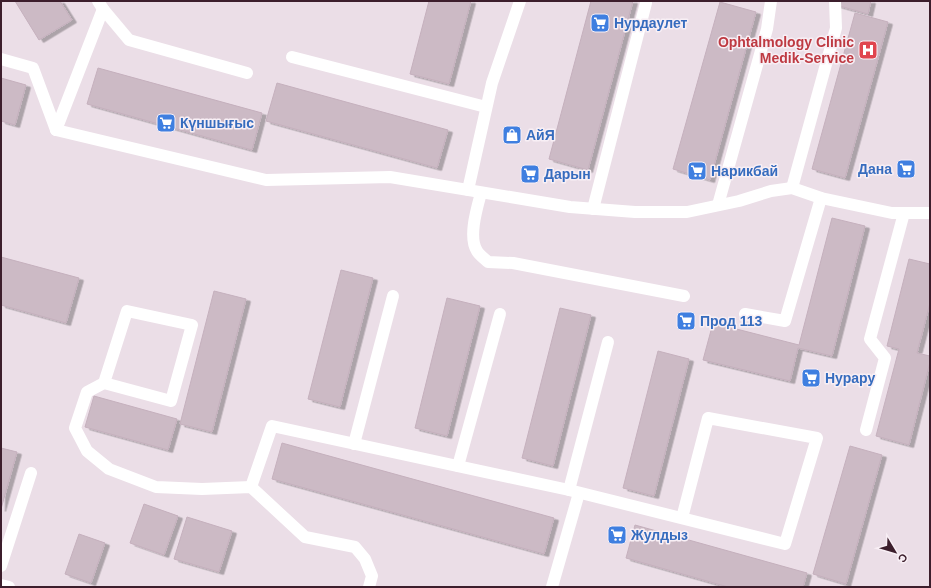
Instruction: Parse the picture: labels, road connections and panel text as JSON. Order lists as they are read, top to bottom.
{
  "places": {
    "supermarket": [
      "Нурдаулет",
      "Күншығыс",
      "Дана",
      "Нарикбай",
      "Дарын",
      "Прод 113",
      "Нурару",
      "Жулдыз"
    ],
    "hospital": ["Ophtalmology Clinic Medik-Service"],
    "shop": ["АйЯ"]
  },
  "north": "bottom right"
}
